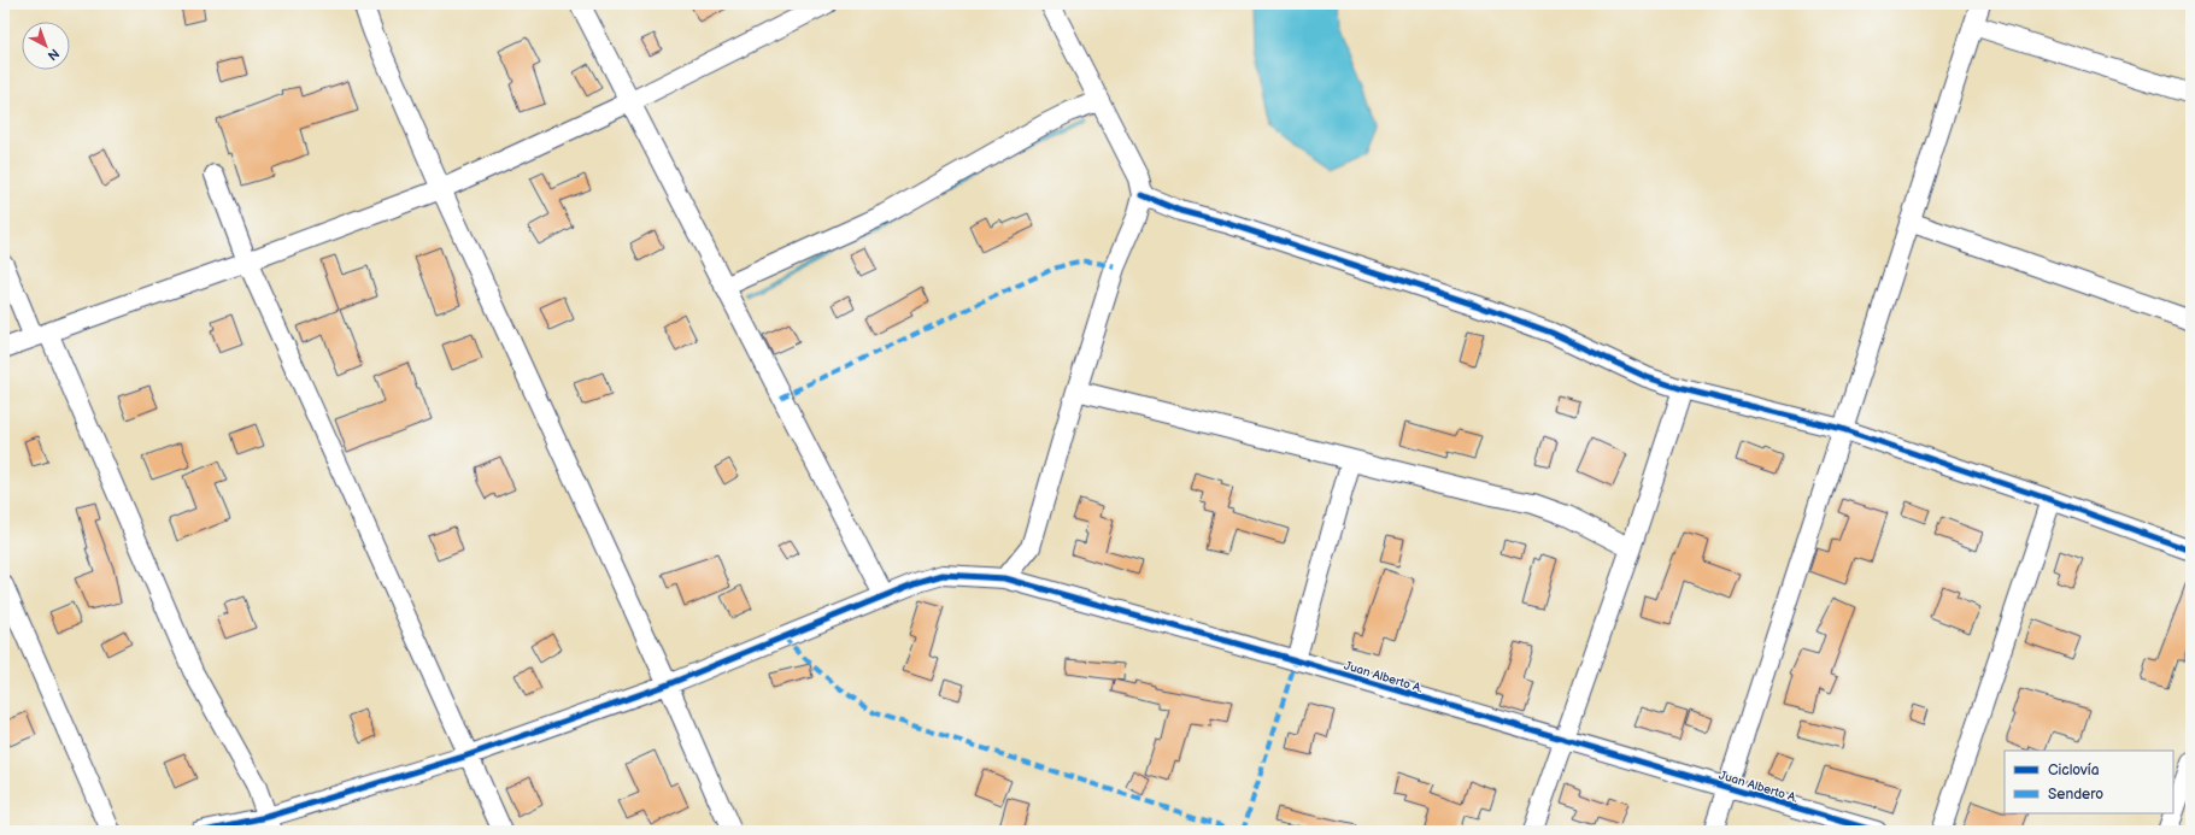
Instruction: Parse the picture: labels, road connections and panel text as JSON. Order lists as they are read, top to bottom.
{
  "streets": {
    "street": ["Juan Alberto A."]
  },
  "legend": ["Ciclovía", "Sendero"],
  "north": "bottom right"
}
